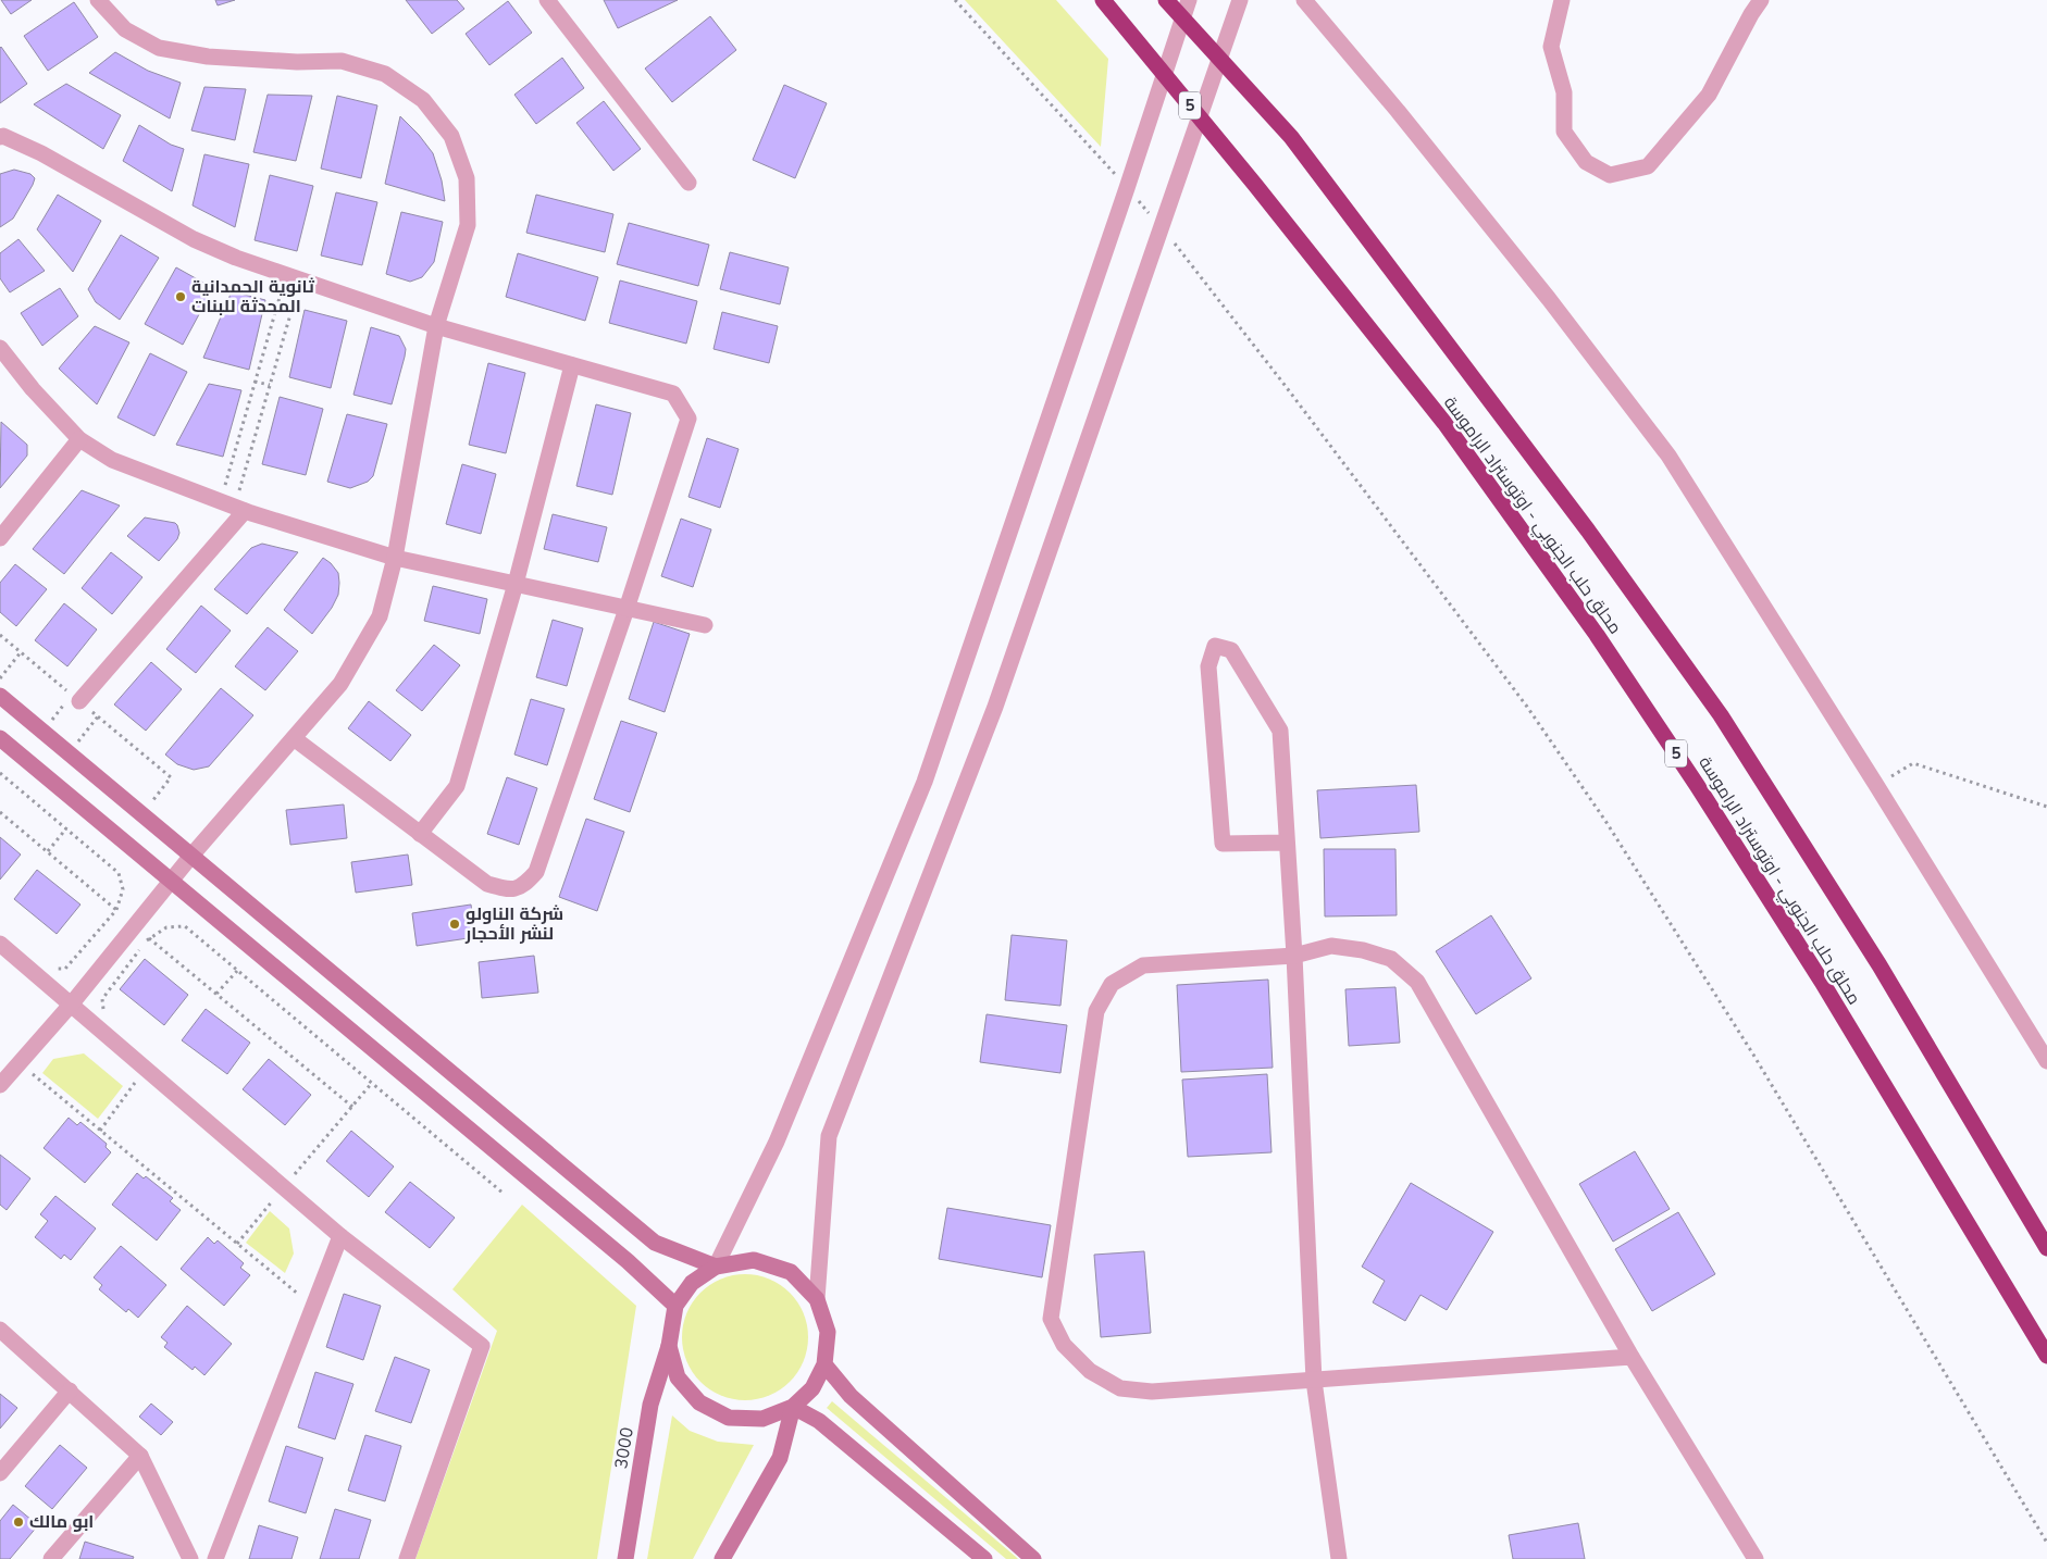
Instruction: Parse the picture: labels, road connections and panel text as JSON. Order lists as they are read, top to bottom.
{
  "streets": {
    "highway": ["5", "محلق حلب الجنوبي - اوتوستراد الراموسة"],
    "street": ["3000"]
  },
  "places": ["ثانوية الحمدانية المحدثة للبنات", "شركة الناولو لنشر الأحجار", "ابو مالك"]
}
